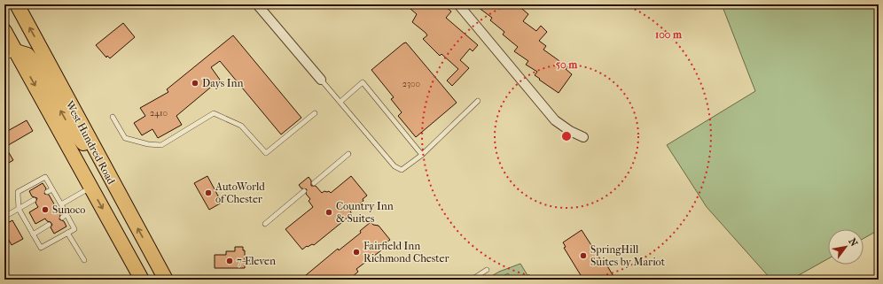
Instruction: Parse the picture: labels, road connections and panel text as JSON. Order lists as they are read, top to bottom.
{
  "streets": {
    "main road": ["West Hundred Road"]
  },
  "places": [
    "Days Inn",
    "AutoWorld of Chester",
    "Sunoco",
    "Country Inn & Suites",
    "Fairfield Inn Richmond Chester",
    "SpringHill Suites by Mariot",
    "7-Eleven"
  ],
  "house_numbers": ["2300", "2410"],
  "north": "top right",
  "rings": ["100 m", "50 m"]
}
